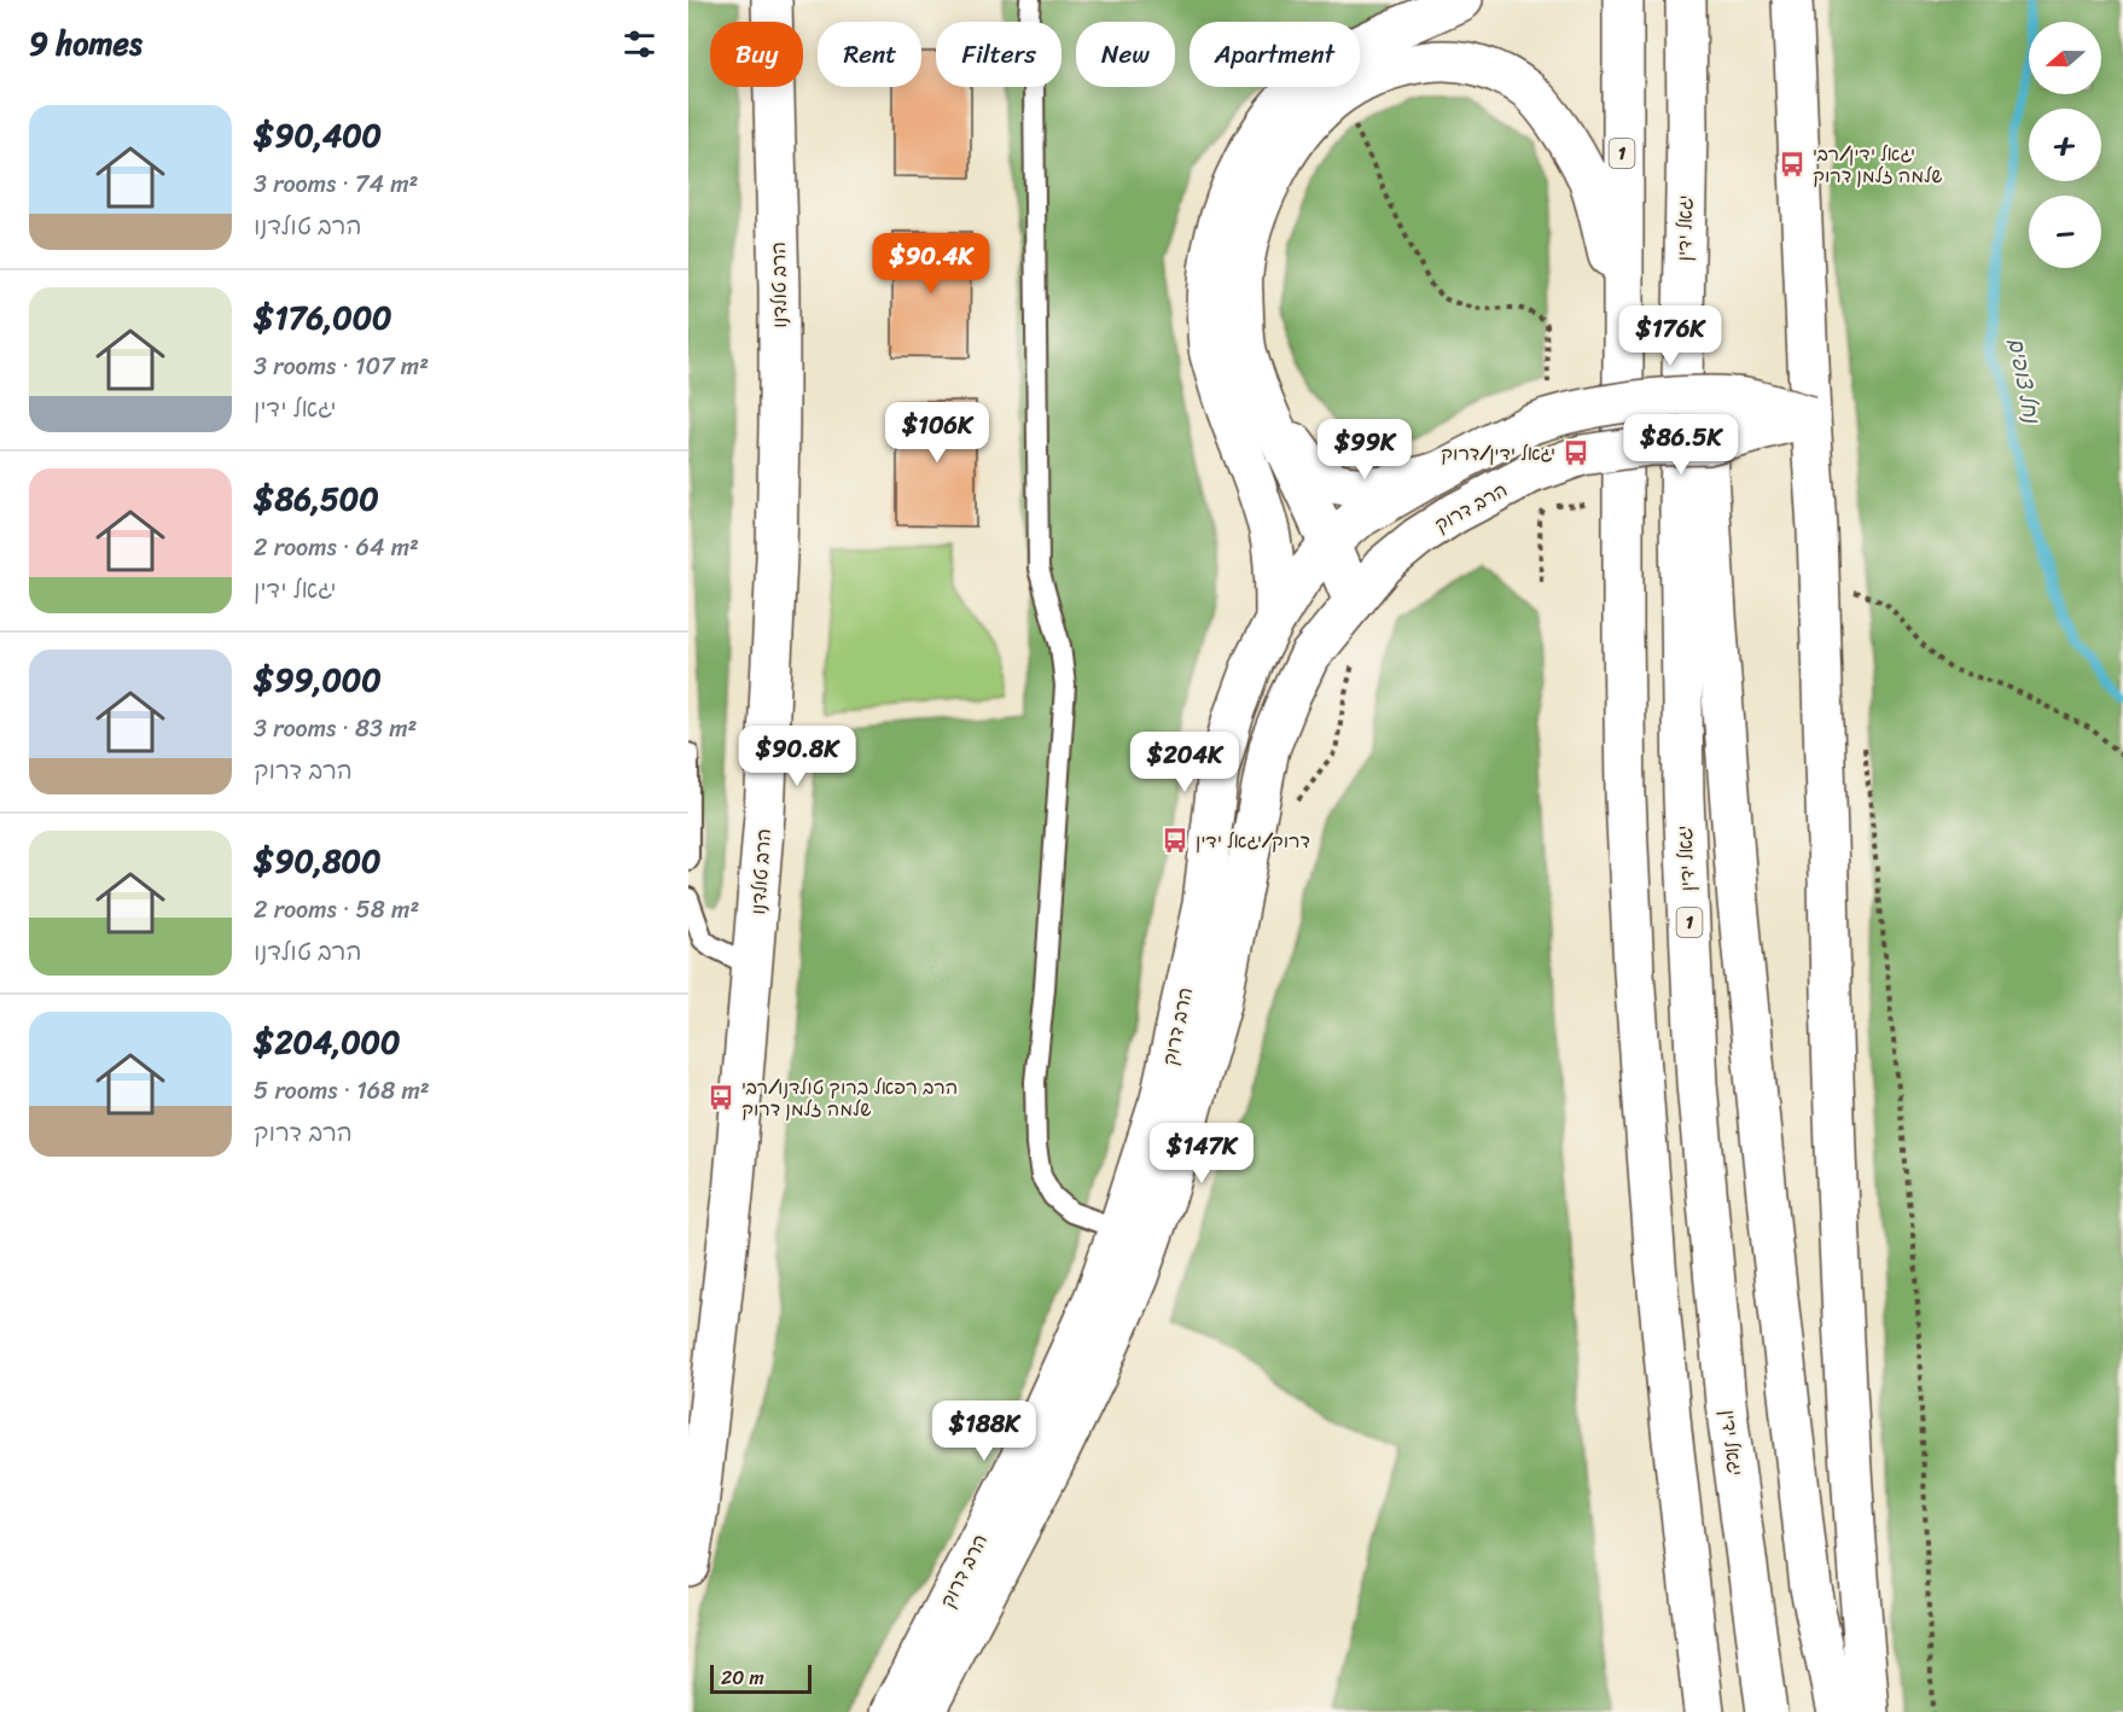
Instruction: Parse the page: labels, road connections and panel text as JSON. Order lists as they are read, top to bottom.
{
  "streets": {
    "main road": [
      "1",
      "יגאל ידין",
      "הרב טולדנו",
      "הרב דרוק"
    ]
  },
  "water": ["נחל צופים"],
  "places": {
    "bus stop": [
      "יגאל ידין/רבי שלמה זלמן דרוק",
      "יגאל ידין/דרוק",
      "דרוק/יגאל ידין",
      "הרב רפאל ברוך טולדנו/רבי שלמה זלמן דרוק"
    ]
  },
  "scale_bar": "20 m",
  "north": "left",
  "page": {
    "heading": "9 homes",
    "map_buttons": ["+", "−"],
    "chip": [
      "Buy",
      "Rent",
      "Filters",
      "New",
      "Apartment"
    ],
    "list": [
      {
        "name": "$90,400",
        "note": "3 rooms · 74 m² · הרב טולדנו"
      },
      {
        "name": "$176,000",
        "note": "3 rooms · 107 m² · יגאל ידין"
      },
      {
        "name": "$86,500",
        "note": "2 rooms · 64 m² · יגאל ידין"
      },
      {
        "name": "$99,000",
        "note": "3 rooms · 83 m² · הרב דרוק"
      },
      {
        "name": "$90,800",
        "note": "2 rooms · 58 m² · הרב טולדנו"
      },
      {
        "name": "$204,000",
        "note": "5 rooms · 168 m² · הרב דרוק"
      }
    ],
    "price": [
      "$90.4K",
      "$176K",
      "$106K",
      "$86.5K",
      "$99K",
      "$90.8K",
      "$204K",
      "$147K",
      "$188K"
    ],
    "scale": "20 m"
  }
}
